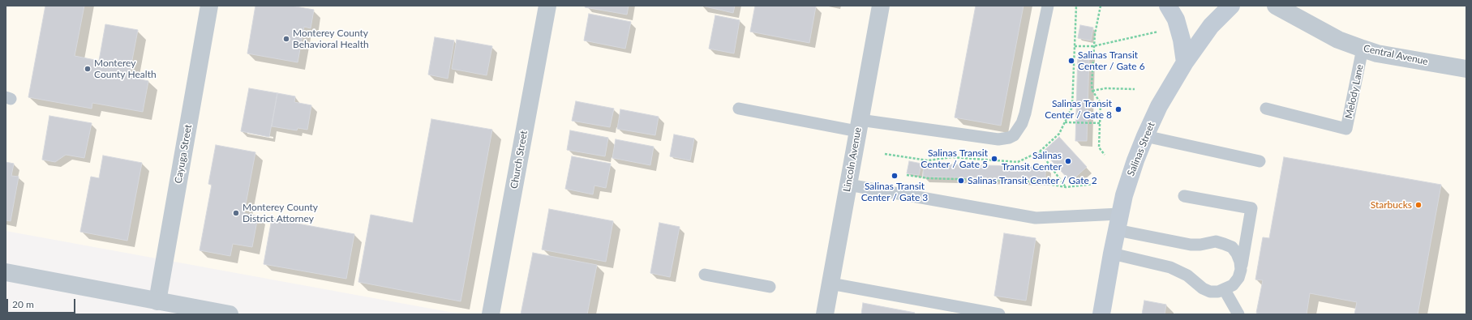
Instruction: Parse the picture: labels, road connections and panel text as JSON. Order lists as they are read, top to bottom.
{
  "streets": {
    "main road": ["Salinas Street"],
    "street": [
      "Central Avenue",
      "Cayuga Street",
      "Church Street",
      "Lincoln Avenue"
    ],
    "lane": ["Melody Lane"]
  },
  "crossings": [
    ["Central Avenue", "Melody Lane"]
  ],
  "places": [
    "Monterey County Behavioral Health",
    "Salinas Transit Center / Gate 6",
    "Monterey County Health",
    "Salinas Transit Center / Gate 8",
    "Salinas Transit Center / Gate 5",
    "Salinas Transit Center",
    "Salinas Transit Center / Gate 3",
    "Salinas Transit Center / Gate 2",
    "Starbucks",
    "Monterey County District Attorney"
  ],
  "scale_bar": "20 m"
}
